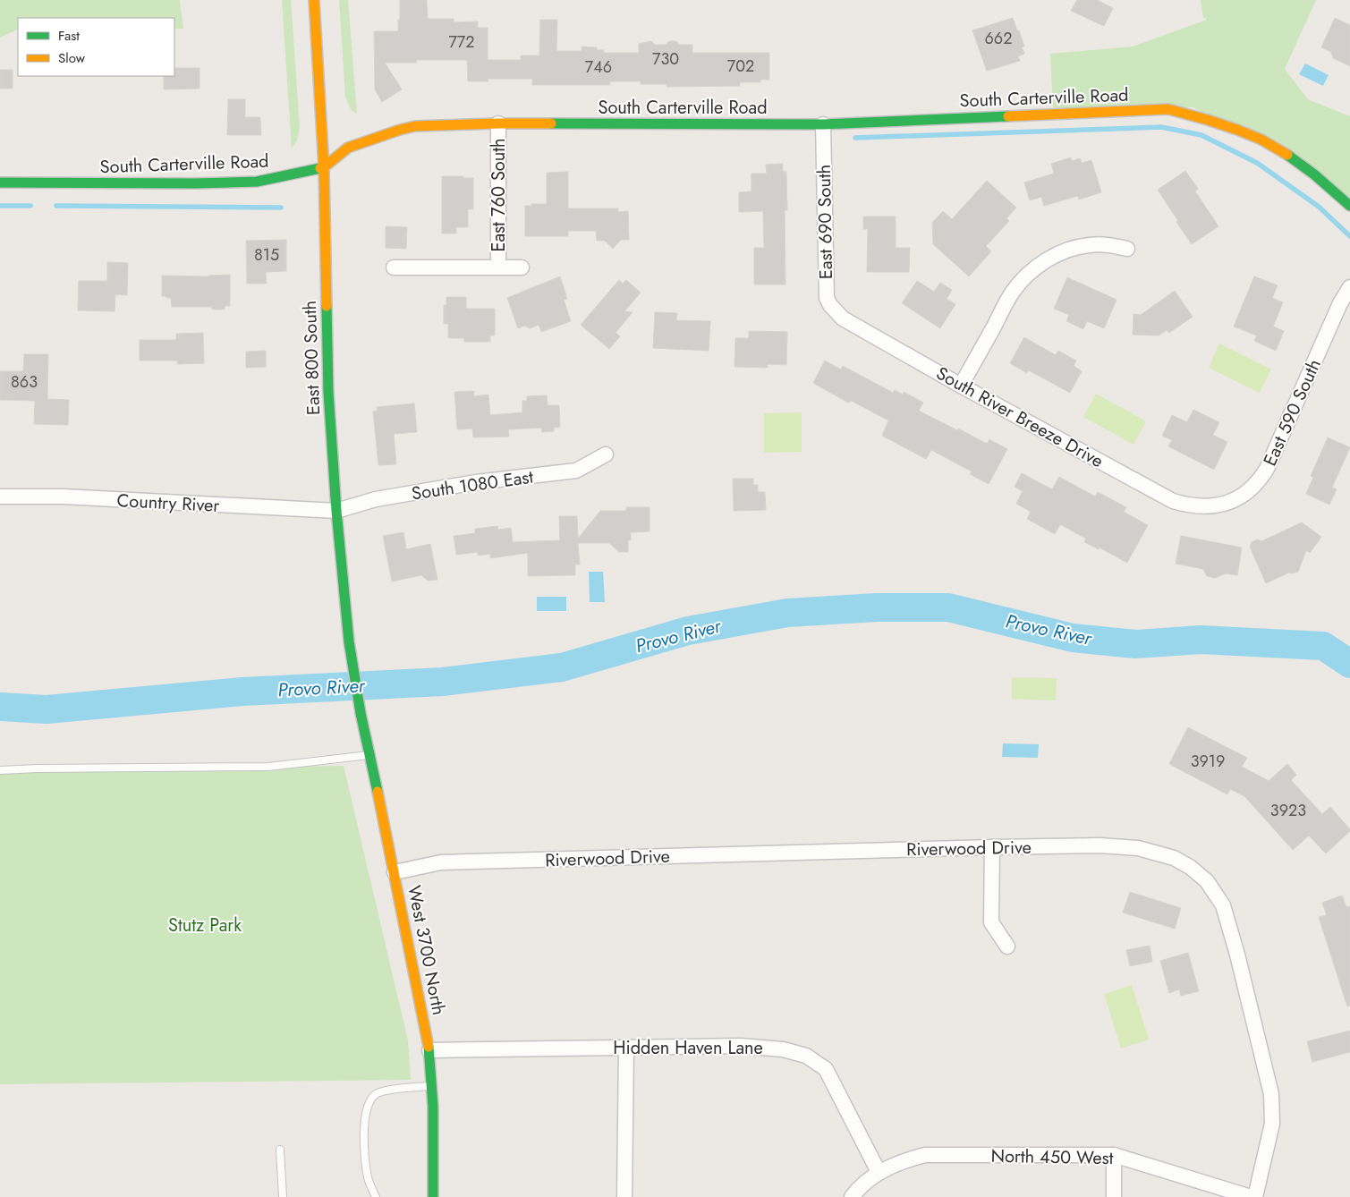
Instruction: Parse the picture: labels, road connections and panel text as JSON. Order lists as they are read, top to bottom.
{
  "streets": {
    "street": [
      "South Carterville Road",
      "East 760 South",
      "East 690 South",
      "East 800 South",
      "East 590 South",
      "South River Breeze Drive",
      "South 1080 East",
      "Country River",
      "Riverwood Drive",
      "West 3700 North",
      "Hidden Haven Lane",
      "North 450 West"
    ]
  },
  "crossings": [
    ["South Carterville Road", "East 760 South"],
    ["South Carterville Road", "East 690 South"],
    ["South Carterville Road", "East 800 South"],
    ["East 690 South", "South River Breeze Drive"],
    ["East 800 South", "South 1080 East"],
    ["East 800 South", "Country River"],
    ["East 800 South", "West 3700 North"],
    ["East 590 South", "South River Breeze Drive"],
    ["South 1080 East", "Country River"],
    ["Riverwood Drive", "West 3700 North"],
    ["West 3700 North", "Hidden Haven Lane"],
    ["Hidden Haven Lane", "North 450 West"]
  ],
  "water": ["Provo River"],
  "parks": ["Stutz Park"],
  "house_numbers": [
    "662",
    "772",
    "730",
    "702",
    "746",
    "815",
    "863",
    "3919",
    "3923"
  ],
  "legend": ["Fast", "Slow"]
}
